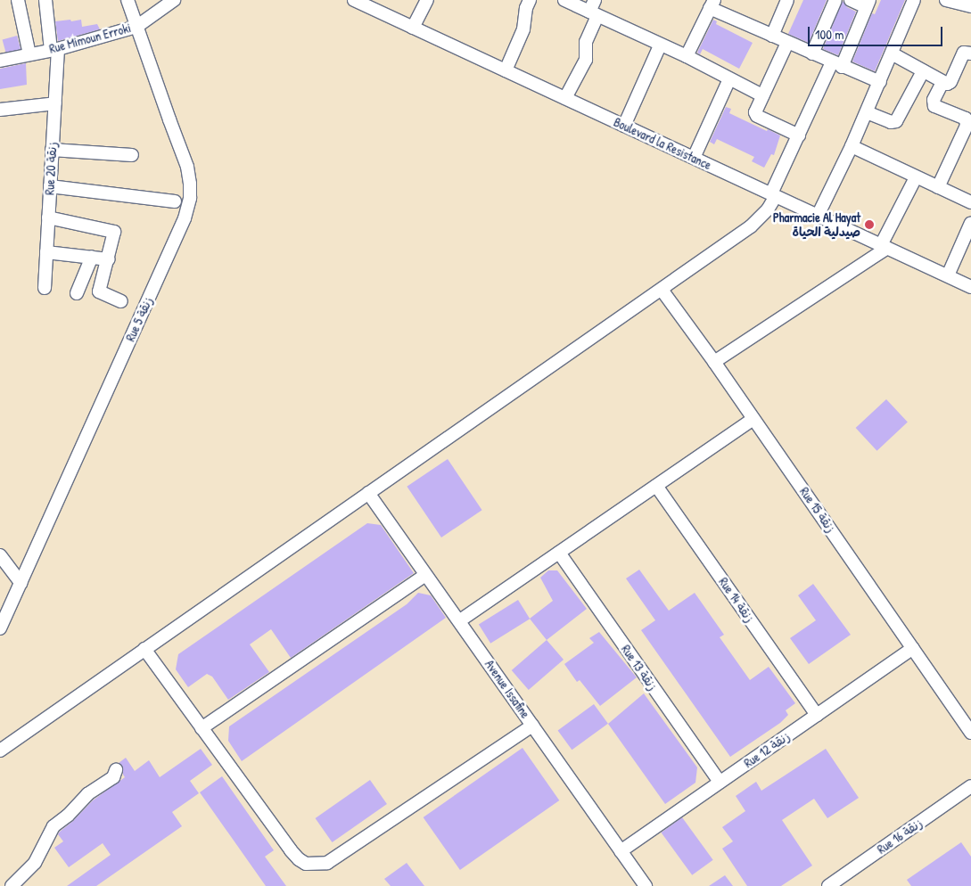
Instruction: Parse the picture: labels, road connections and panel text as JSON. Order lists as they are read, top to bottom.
{
  "streets": {
    "street": [
      "Rue Mimoun Erroki",
      "Boulevard la Resistance",
      "Rue 20 زنقة",
      "Rue 5 زنقة",
      "Rue 15 زنقة",
      "Rue 14 زنقة",
      "Rue 13 زنقة",
      "Avenue Issafine",
      "Rue 12 زنقة",
      "Rue 16 زنقة"
    ]
  },
  "crossings": [
    ["Rue Mimoun Erroki", "Rue 20 زنقة"],
    ["Rue Mimoun Erroki", "Rue 5 زنقة"],
    ["Rue 15 زنقة", "Rue 12 زنقة"],
    ["Rue 14 زنقة", "Rue 12 زنقة"],
    ["Rue 13 زنقة", "Rue 12 زنقة"],
    ["Avenue Issafine", "Rue 12 زنقة"]
  ],
  "places": ["Pharmacie Al Hayat صيدلية الحياة"],
  "scale_bar": "100 m"
}
